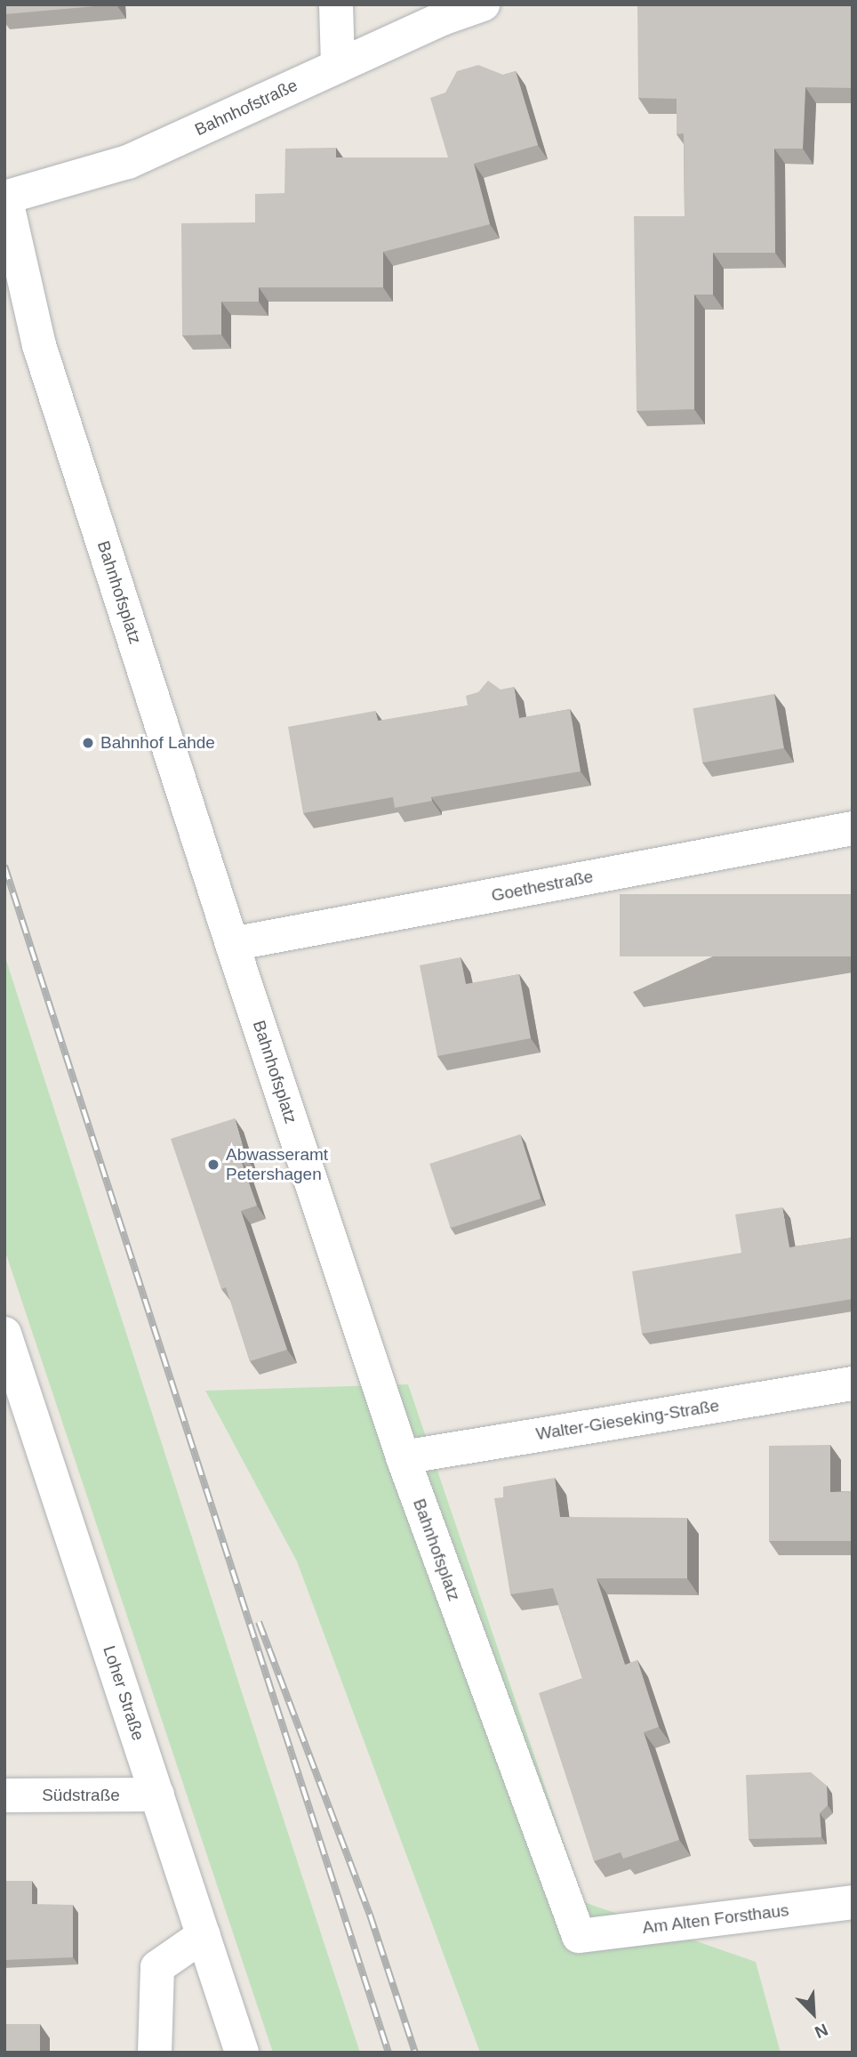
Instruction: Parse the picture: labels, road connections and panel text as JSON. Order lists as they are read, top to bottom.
{
  "streets": {
    "street": [
      "Bahnhofstraße",
      "Bahnhofsplatz",
      "Goethestraße",
      "Walter-Gieseking-Straße",
      "Loher Straße",
      "Südstraße",
      "Am Alten Forsthaus"
    ]
  },
  "crossings": [
    ["Bahnhofstraße", "Bahnhofsplatz"],
    ["Bahnhofsplatz", "Goethestraße"],
    ["Bahnhofsplatz", "Walter-Gieseking-Straße"],
    ["Bahnhofsplatz", "Am Alten Forsthaus"],
    ["Loher Straße", "Südstraße"]
  ],
  "places": ["Bahnhof Lahde", "Abwasseramt Petershagen"],
  "north": "bottom right"
}
